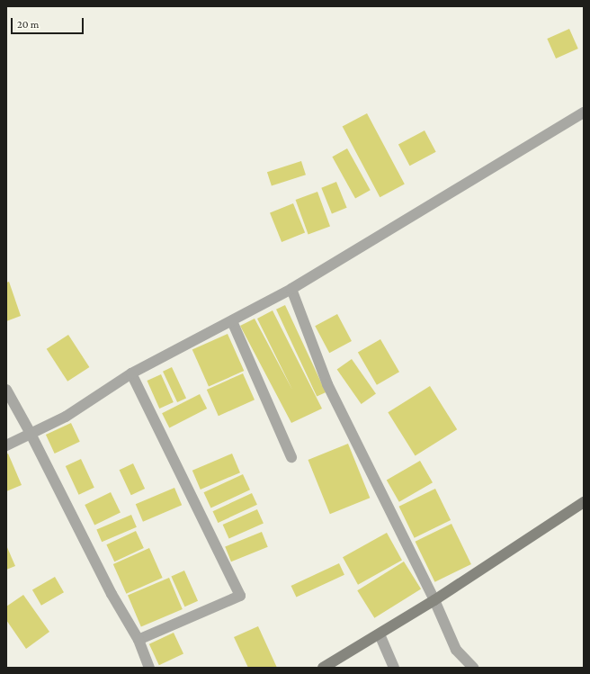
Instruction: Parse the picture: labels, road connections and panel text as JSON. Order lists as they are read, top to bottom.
{
  "scale_bar": "20 m"
}
